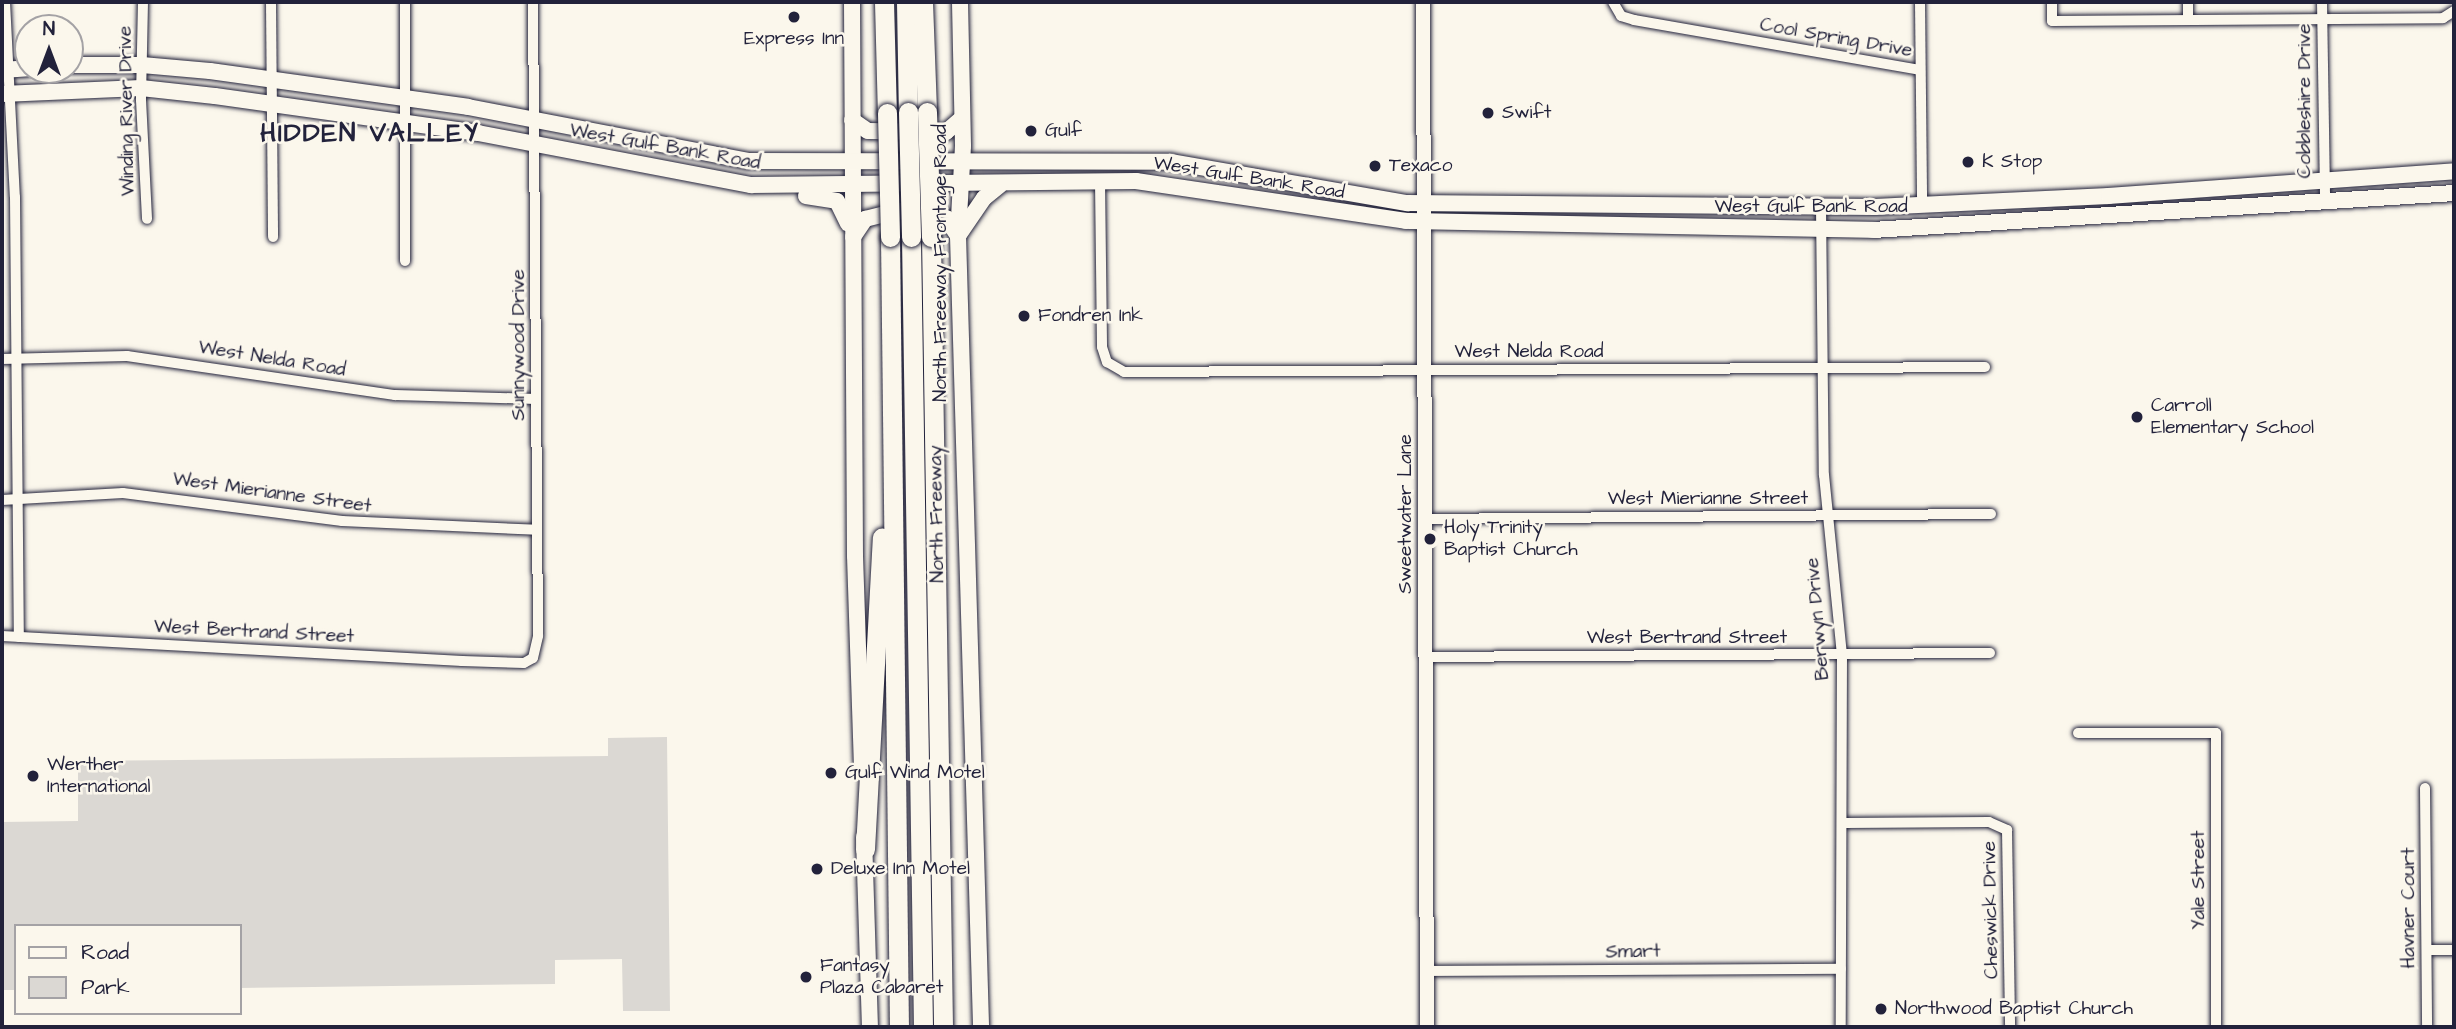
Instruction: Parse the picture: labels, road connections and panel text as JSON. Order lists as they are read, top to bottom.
{
  "streets": {
    "highway": ["North Freeway"],
    "main road": ["West Gulf Bank Road", "North Freeway Frontage Road"],
    "street": [
      "Cool Spring Drive",
      "Cobbleshire Drive",
      "Winding River Drive",
      "Sunnywood Drive",
      "West Nelda Road",
      "West Mierianne Street",
      "Sweetwater Lane",
      "Berwyn Drive",
      "West Bertrand Street",
      "Yale Street",
      "Havner Court",
      "Cheswick Drive",
      "Smart"
    ]
  },
  "crossings": [
    ["Cobbleshire Drive", "West Gulf Bank Road"],
    ["Winding River Drive", "West Gulf Bank Road"],
    ["West Gulf Bank Road", "North Freeway Frontage Road"],
    ["West Gulf Bank Road", "Sunnywood Drive"],
    ["West Gulf Bank Road", "West Nelda Road"],
    ["West Gulf Bank Road", "Sweetwater Lane"],
    ["West Gulf Bank Road", "Berwyn Drive"],
    ["Sunnywood Drive", "West Nelda Road"],
    ["Sunnywood Drive", "West Mierianne Street"],
    ["Sunnywood Drive", "West Bertrand Street"],
    ["West Nelda Road", "Sweetwater Lane"],
    ["West Nelda Road", "Berwyn Drive"],
    ["West Mierianne Street", "Sweetwater Lane"],
    ["West Mierianne Street", "Berwyn Drive"],
    ["Sweetwater Lane", "West Bertrand Street"],
    ["Sweetwater Lane", "Smart"],
    ["Berwyn Drive", "West Bertrand Street"],
    ["Berwyn Drive", "Cheswick Drive"],
    ["Berwyn Drive", "Smart"]
  ],
  "districts": ["HIDDEN VALLEY"],
  "places": [
    "Express Inn",
    "Swift",
    "Gulf",
    "K Stop",
    "Texaco",
    "Fondren Ink",
    "Carroll Elementary School",
    "Holy Trinity Baptist Church",
    "Gulf Wind Motel",
    "Werther International",
    "Deluxe Inn Motel",
    "Fantasy Plaza Cabaret",
    "Northwood Baptist Church"
  ],
  "legend": ["Road", "Park"],
  "north": "top"
}
